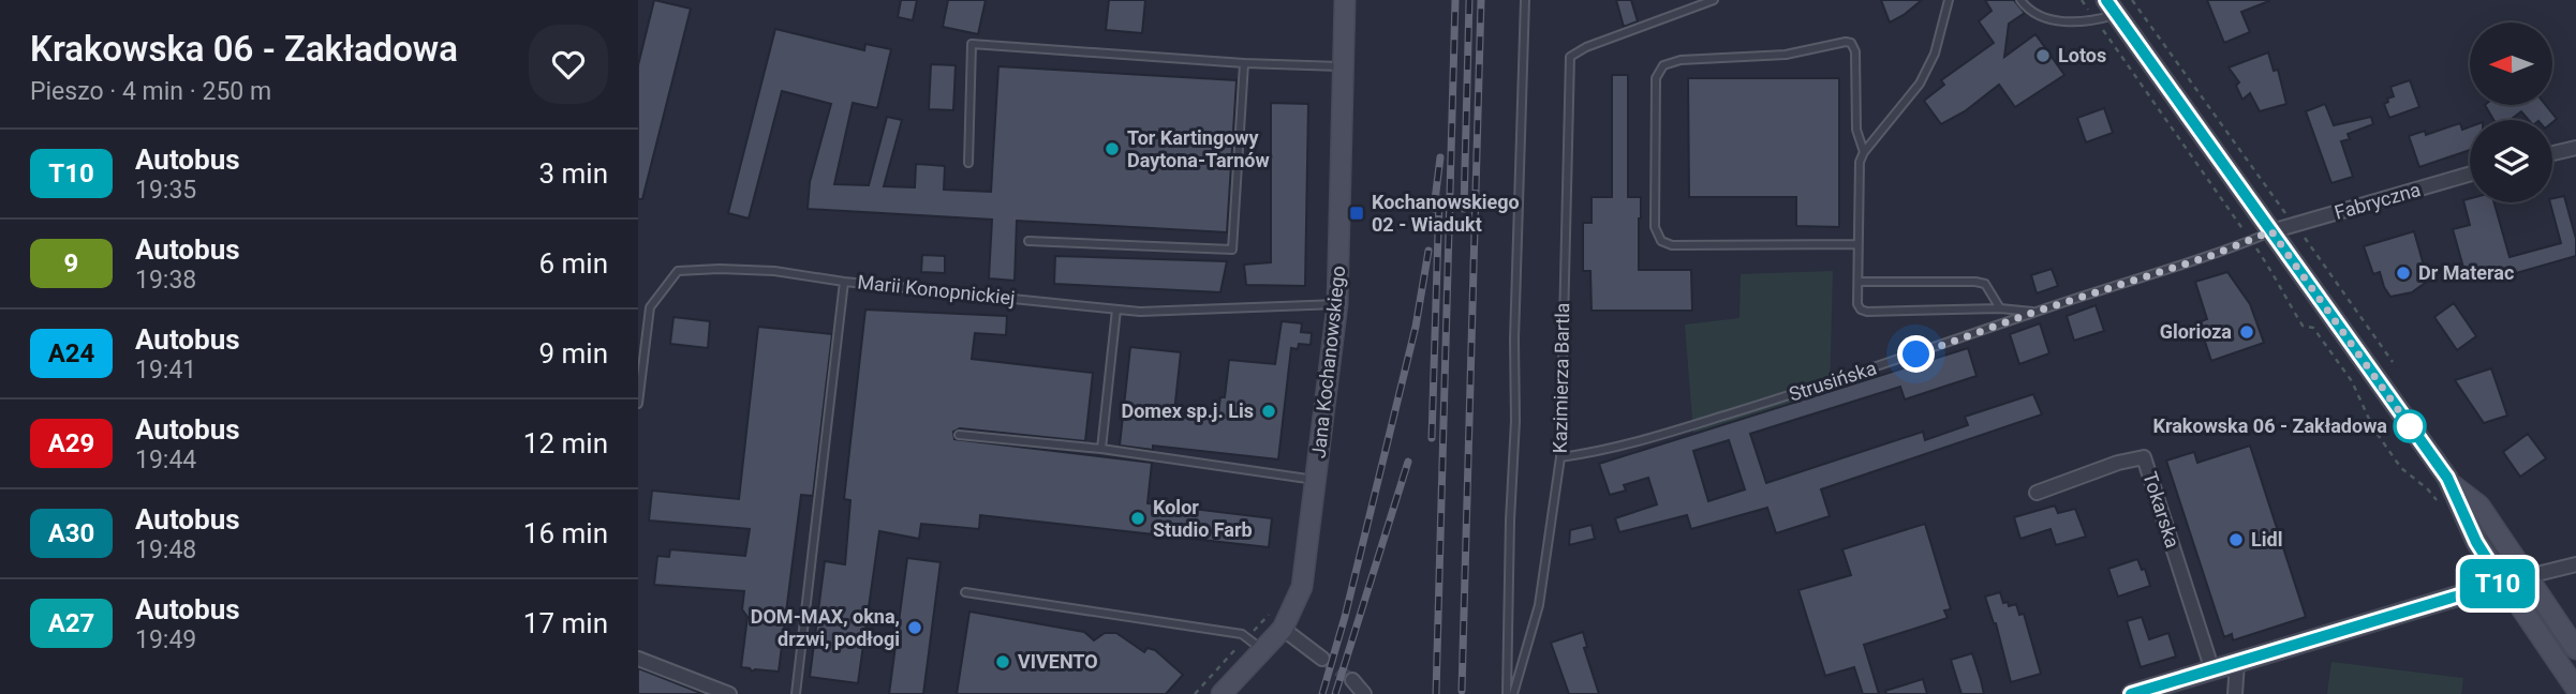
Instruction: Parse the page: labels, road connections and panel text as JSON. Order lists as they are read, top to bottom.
{
  "streets": {
    "street": ["Fabryczna", "Jana Kochanowskiego", "Tokarska"],
    "lane": ["Marii Konopnickiej", "Kazimierza Bartla", "Strusińska"]
  },
  "crossings": [
    ["Fabryczna", "Strusińska"],
    ["Marii Konopnickiej", "Jana Kochanowskiego"],
    ["Kazimierza Bartla", "Strusińska"]
  ],
  "places": {
    "other": [
      "Lotos",
      "Tor Kartingowy Daytona-Tarnów",
      "Dr Materac",
      "Glorioza",
      "Domex sp.j. Lis",
      "Krakowska 06 - Zakładowa",
      "Kolor Studio Farb",
      "Lidl",
      "DOM-MAX, okna, drzwi, podłogi",
      "VIVENTO"
    ],
    "transit": ["Kochanowskiego 02 - Wiadukt"]
  },
  "lines": ["bus line T10"],
  "north": "left",
  "page": {
    "heading": ["Krakowska 06 - Zakładowa", "Pieszo · 4 min · 250 m"],
    "on_map": "T10",
    "list": [
      {
        "mark": "T10",
        "name": "Autobus",
        "note": "19:35",
        "value": "3 min"
      },
      {
        "mark": "9",
        "name": "Autobus",
        "note": "19:38",
        "value": "6 min"
      },
      {
        "mark": "A24",
        "name": "Autobus",
        "note": "19:41",
        "value": "9 min"
      },
      {
        "mark": "A29",
        "name": "Autobus",
        "note": "19:44",
        "value": "12 min"
      },
      {
        "mark": "A30",
        "name": "Autobus",
        "note": "19:48",
        "value": "16 min"
      },
      {
        "mark": "A27",
        "name": "Autobus",
        "note": "19:49",
        "value": "17 min"
      }
    ]
  }
}
